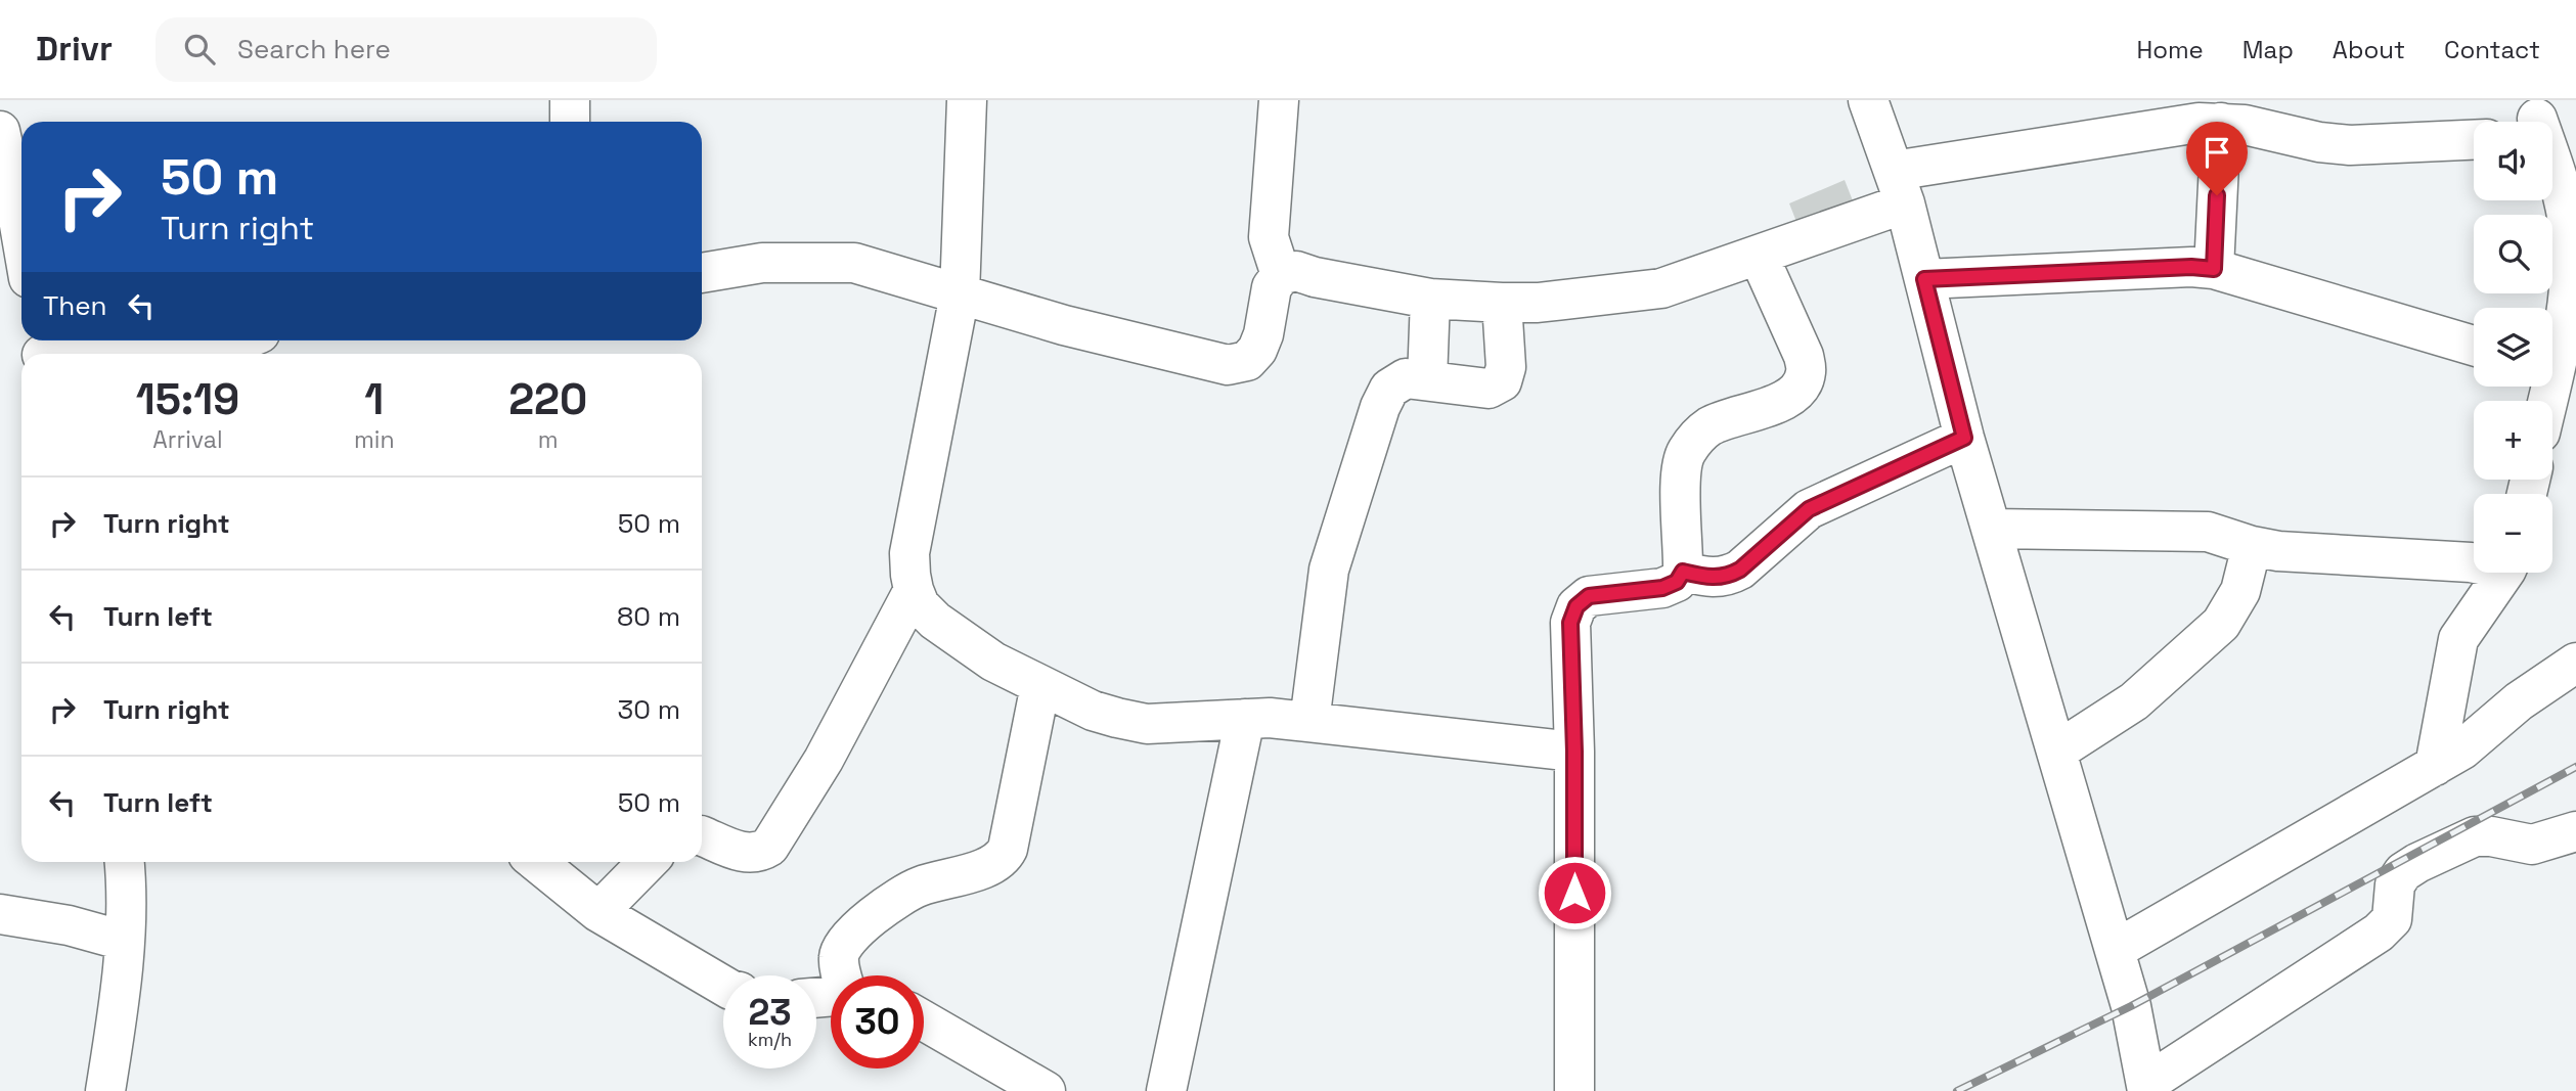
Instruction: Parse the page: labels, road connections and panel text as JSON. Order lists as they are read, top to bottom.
{
  "page": {
    "header": "Drivr",
    "search": "Search here",
    "nav": [
      "Home",
      "Map",
      "About",
      "Contact"
    ],
    "map_buttons": ["+", "−"],
    "turn": ["50 m", "Turn right"],
    "then": "Then",
    "eta": [
      "15:19",
      "Arrival",
      "1",
      "min",
      "220",
      "m"
    ],
    "list": [
      {
        "name": "Turn right",
        "value": "50 m"
      },
      {
        "name": "Turn left",
        "value": "80 m"
      },
      {
        "name": "Turn right",
        "value": "30 m"
      },
      {
        "name": "Turn left",
        "value": "50 m"
      }
    ],
    "speed": "23 km/h",
    "limit": "30"
  }
}
